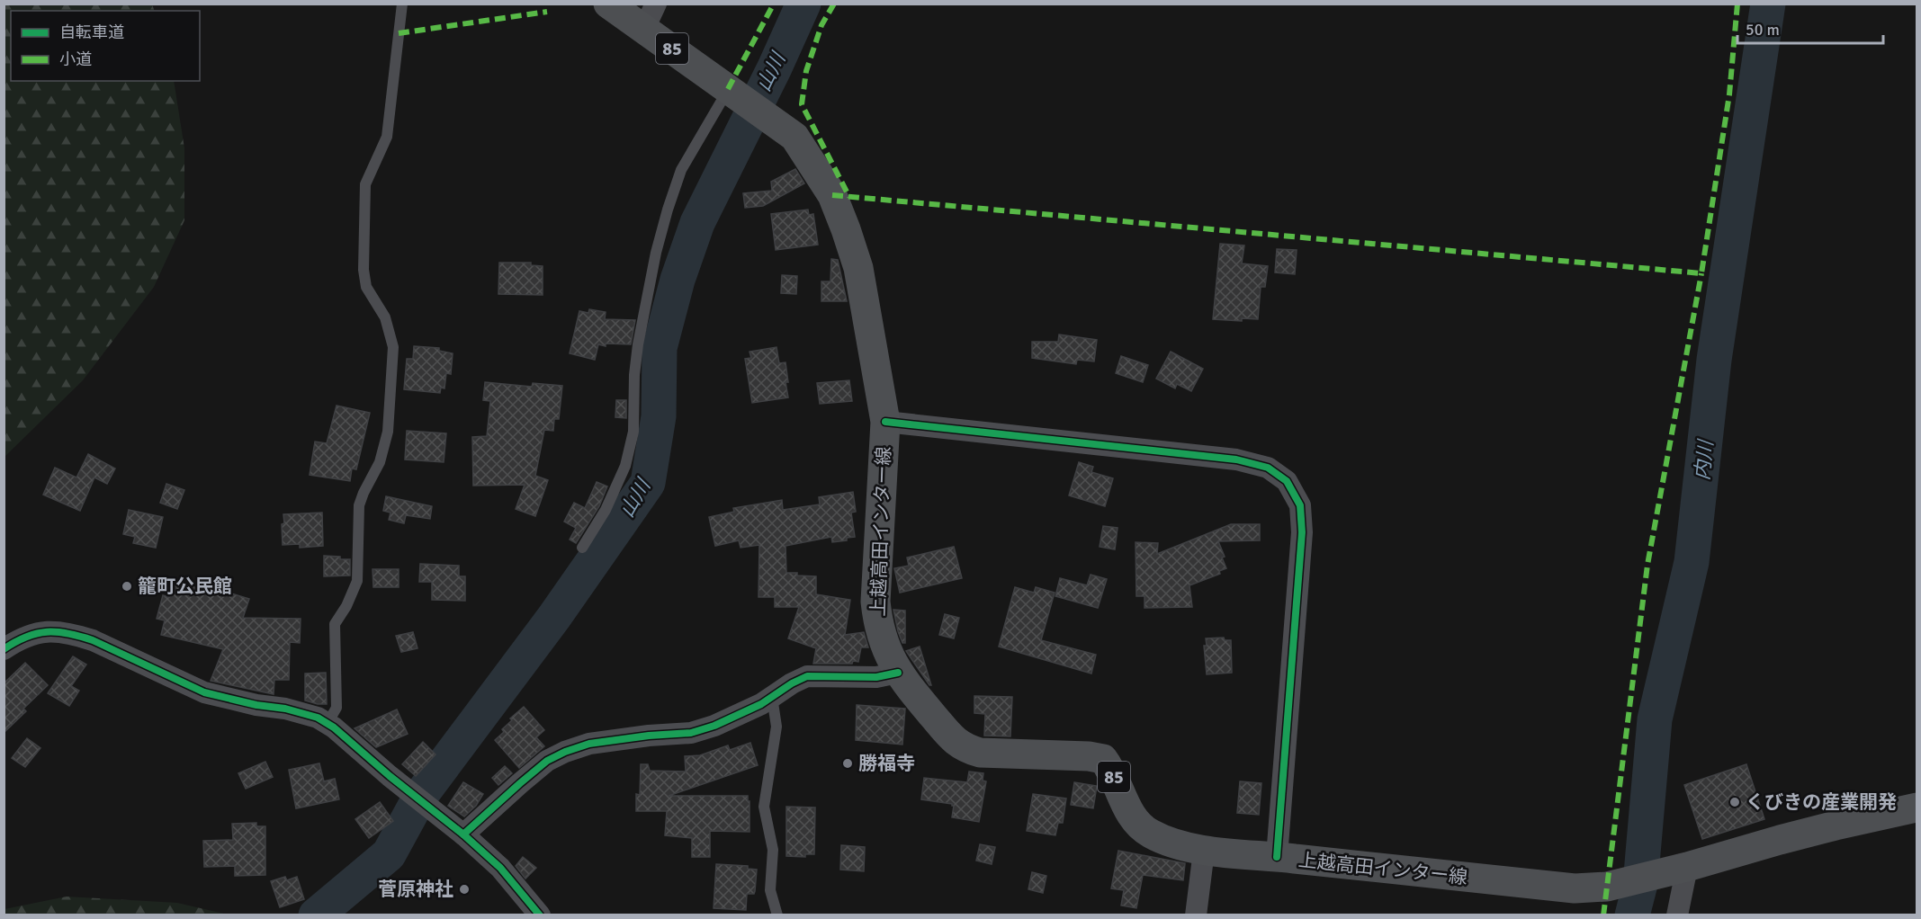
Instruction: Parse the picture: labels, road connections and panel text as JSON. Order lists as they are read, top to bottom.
{
  "streets": {
    "main road": ["85", "上越高田インター線"]
  },
  "water": ["山川", "内川"],
  "places": [
    "籠町公民館",
    "勝福寺",
    "くびきの産業開発",
    "菅原神社"
  ],
  "legend": ["自転車道", "小道"],
  "scale_bar": "50 m"
}
